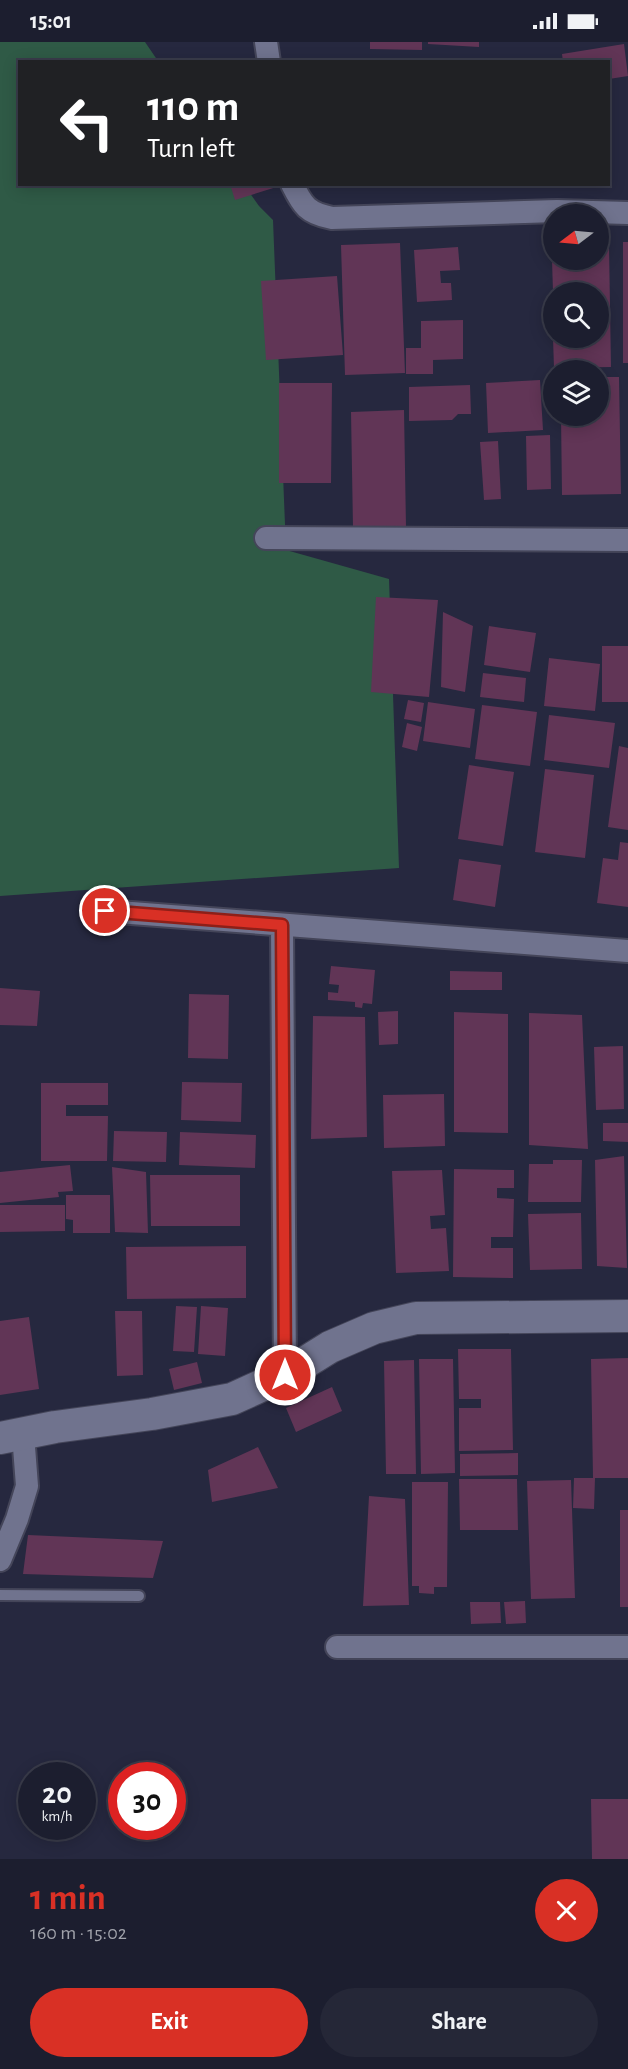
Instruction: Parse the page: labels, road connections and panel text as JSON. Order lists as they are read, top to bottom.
{
  "north": "left",
  "page": {
    "status": "15:01",
    "turn": ["110 m", "Turn left"],
    "speed": "20 km/h",
    "limit": "30",
    "heading": ["1 min", "160 m · 15:02"],
    "buttons": ["Exit", "Share"]
  }
}
